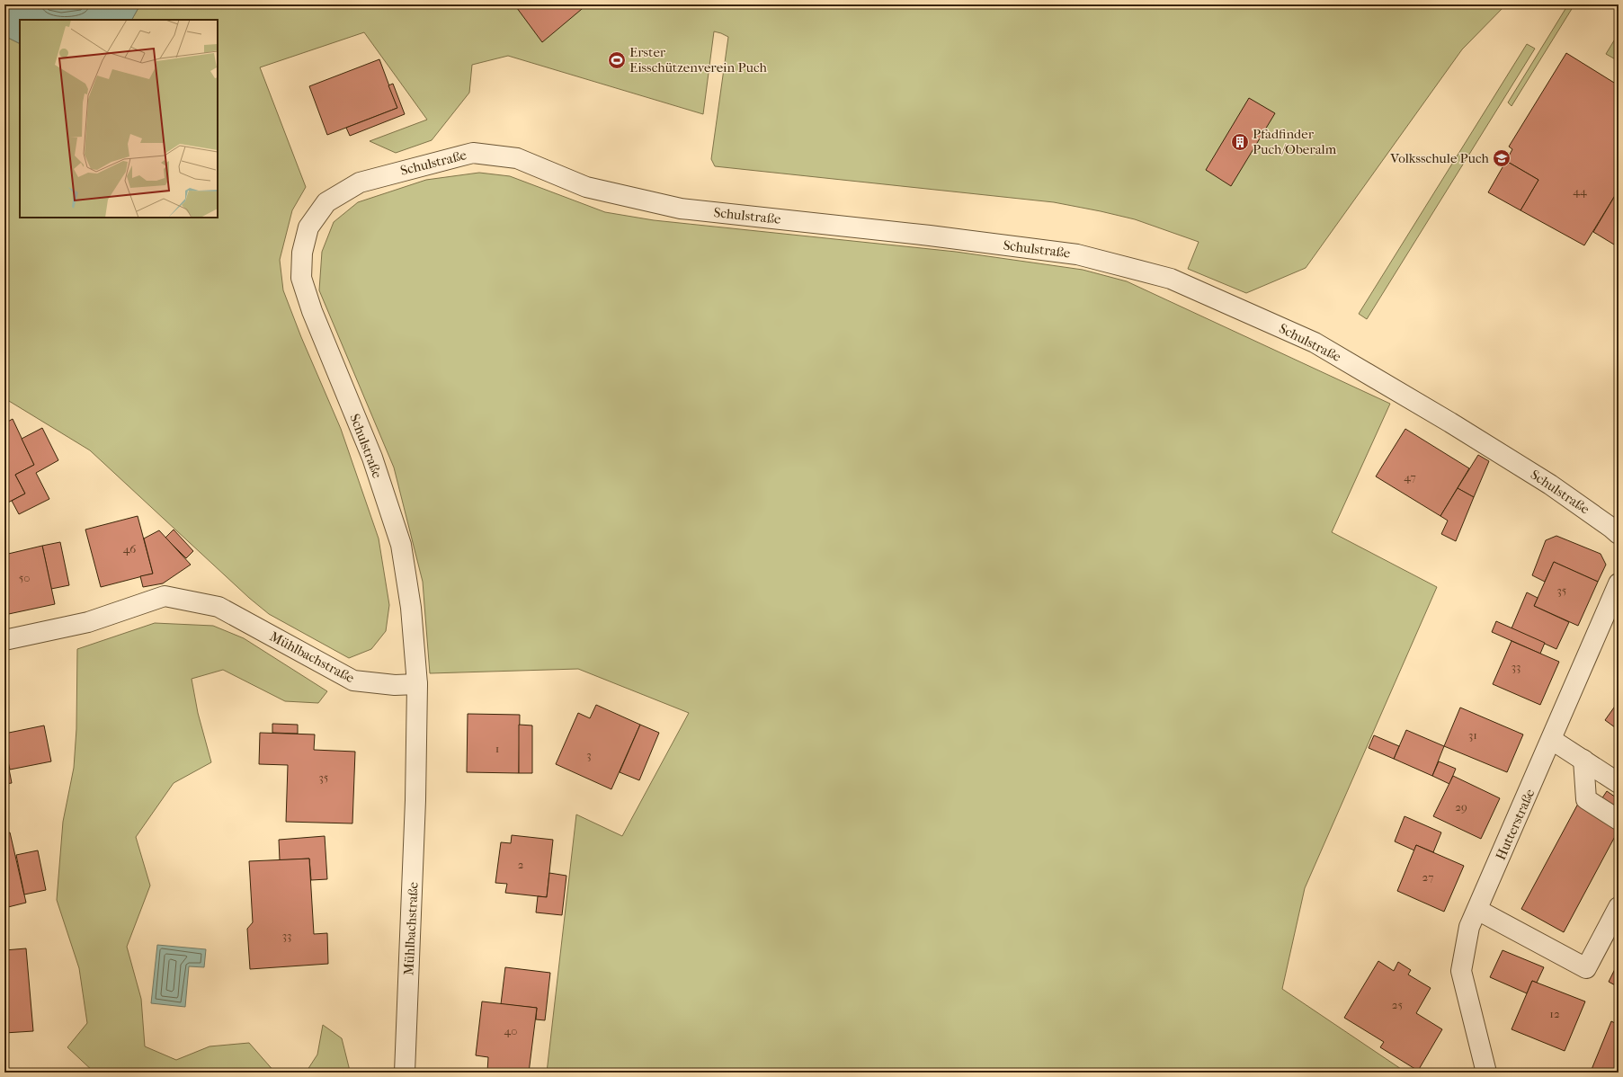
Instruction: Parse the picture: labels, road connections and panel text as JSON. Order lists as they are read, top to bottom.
{
  "streets": {
    "street": ["Schulstraße", "Mühlbachstraße", "Hutterstraße"]
  },
  "crossings": [
    ["Schulstraße", "Mühlbachstraße"]
  ],
  "places": {
    "sports": ["Erster Eisschützenverein Puch"],
    "building": ["Pfadfinder Puch/Oberalm"],
    "school or university": ["Volksschule Puch"]
  },
  "house_numbers": [
    "44",
    "47",
    "46",
    "50",
    "35",
    "33",
    "31",
    "1",
    "3",
    "35",
    "29",
    "2",
    "27",
    "33",
    "25",
    "12",
    "40"
  ]
}
